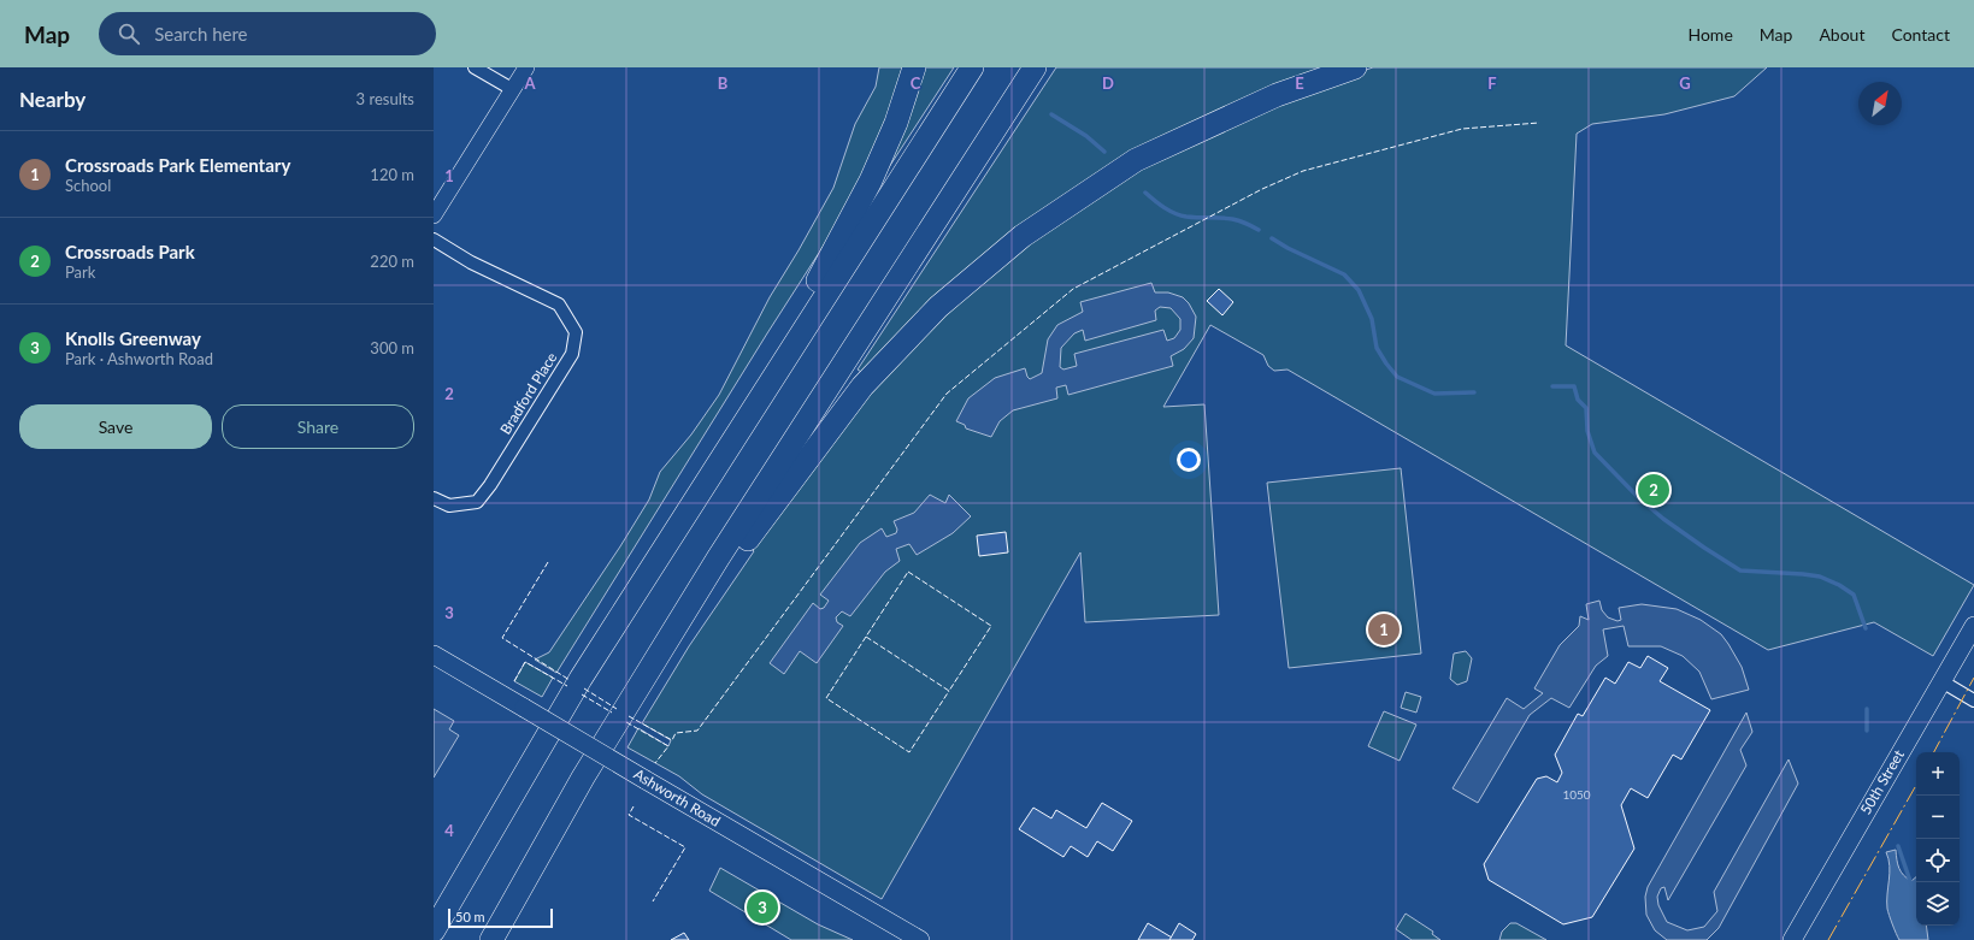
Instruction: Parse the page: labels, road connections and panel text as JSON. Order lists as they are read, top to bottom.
{
  "streets": {
    "main road": ["50th Street", "Ashworth Road"],
    "street": ["Bradford Place"]
  },
  "house_numbers": ["1050"],
  "scale_bar": "50 m",
  "north": "top right",
  "page": {
    "header": "Map",
    "search": "Search here",
    "nav": [
      "Home",
      "Map",
      "About",
      "Contact"
    ],
    "heading": ["Nearby", "3 results"],
    "list": [
      {
        "mark": "1",
        "name": "Crossroads Park Elementary",
        "note": "School",
        "value": "120 m"
      },
      {
        "mark": "2",
        "name": "Crossroads Park",
        "note": "Park",
        "value": "220 m"
      },
      {
        "mark": "3",
        "name": "Knolls Greenway",
        "note": "Park · Ashworth Road",
        "value": "300 m"
      }
    ],
    "buttons": ["Save", "Share"],
    "pins": ["2", "1", "3"],
    "map_buttons": ["+", "−"],
    "scale": "50 m"
  },
  "grid": {
    "columns": [
      "A",
      "B",
      "C",
      "D",
      "E",
      "F",
      "G"
    ],
    "rows": [
      "1",
      "2",
      "3",
      "4"
    ]
  }
}
